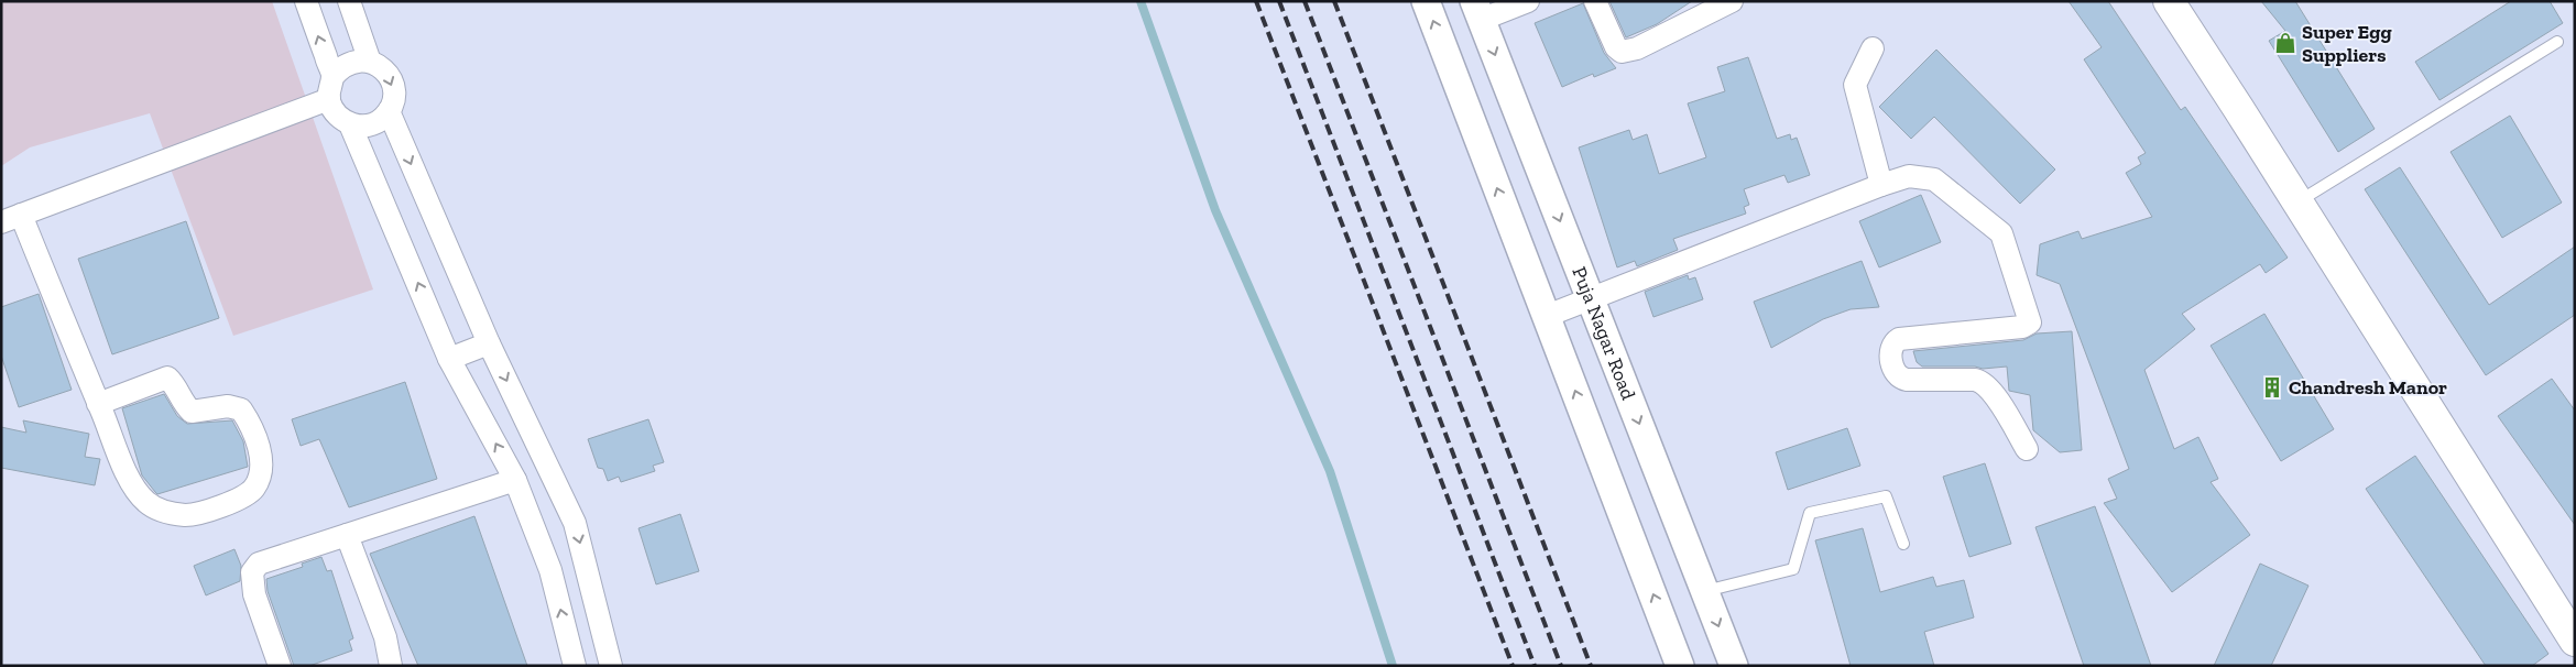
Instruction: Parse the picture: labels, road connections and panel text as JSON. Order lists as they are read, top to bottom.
{
  "streets": {
    "street": ["Puja Nagar Road"]
  },
  "places": {
    "shop": ["Super Egg Suppliers"],
    "building": ["Chandresh Manor"]
  }
}
